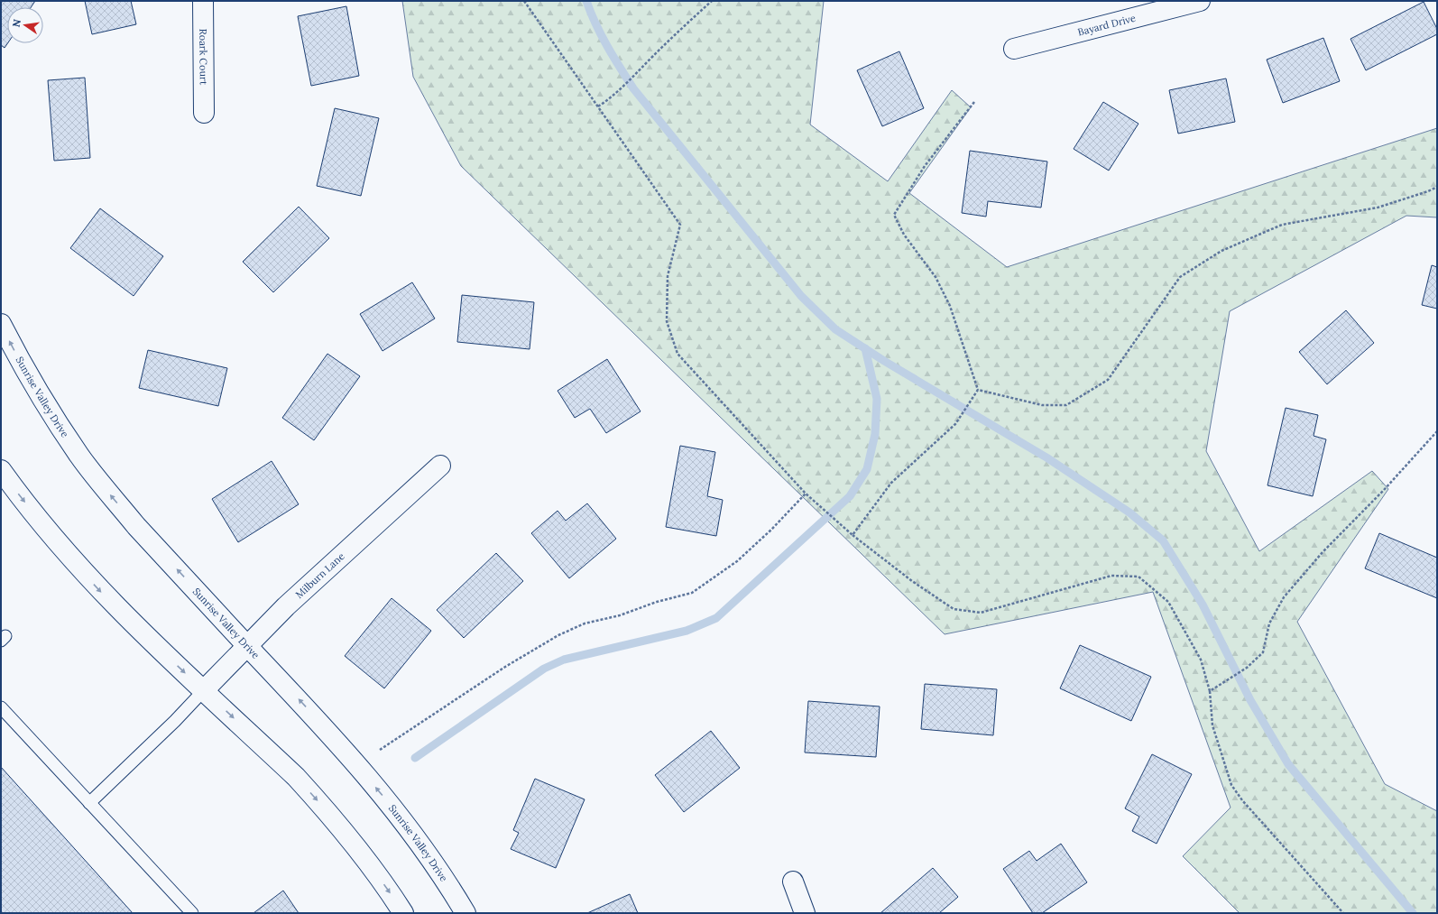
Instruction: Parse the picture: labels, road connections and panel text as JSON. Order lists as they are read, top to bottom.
{
  "streets": {
    "main road": [
      "Bayard Drive",
      "Roark Court",
      "Sunrise Valley Drive",
      "Milburn Lane"
    ]
  },
  "crossings": [
    ["Sunrise Valley Drive", "Milburn Lane"]
  ],
  "north": "left"
}
